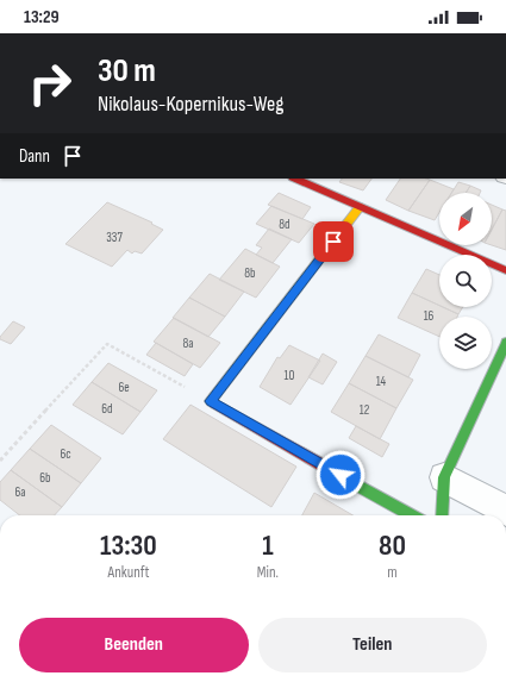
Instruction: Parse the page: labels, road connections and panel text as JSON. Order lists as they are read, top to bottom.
{
  "house_numbers": [
    "8d",
    "337",
    "8b",
    "16",
    "8a",
    "10",
    "14",
    "6e",
    "6d",
    "12",
    "6c",
    "6b",
    "6a"
  ],
  "north": "bottom left",
  "page": {
    "status": "13:29",
    "turn": ["30 m", "Nikolaus-Kopernikus-Weg"],
    "then": "Dann",
    "eta": [
      "13:30",
      "Ankunft",
      "1",
      "Min.",
      "80",
      "m"
    ],
    "buttons": ["Beenden", "Teilen"]
  }
}
